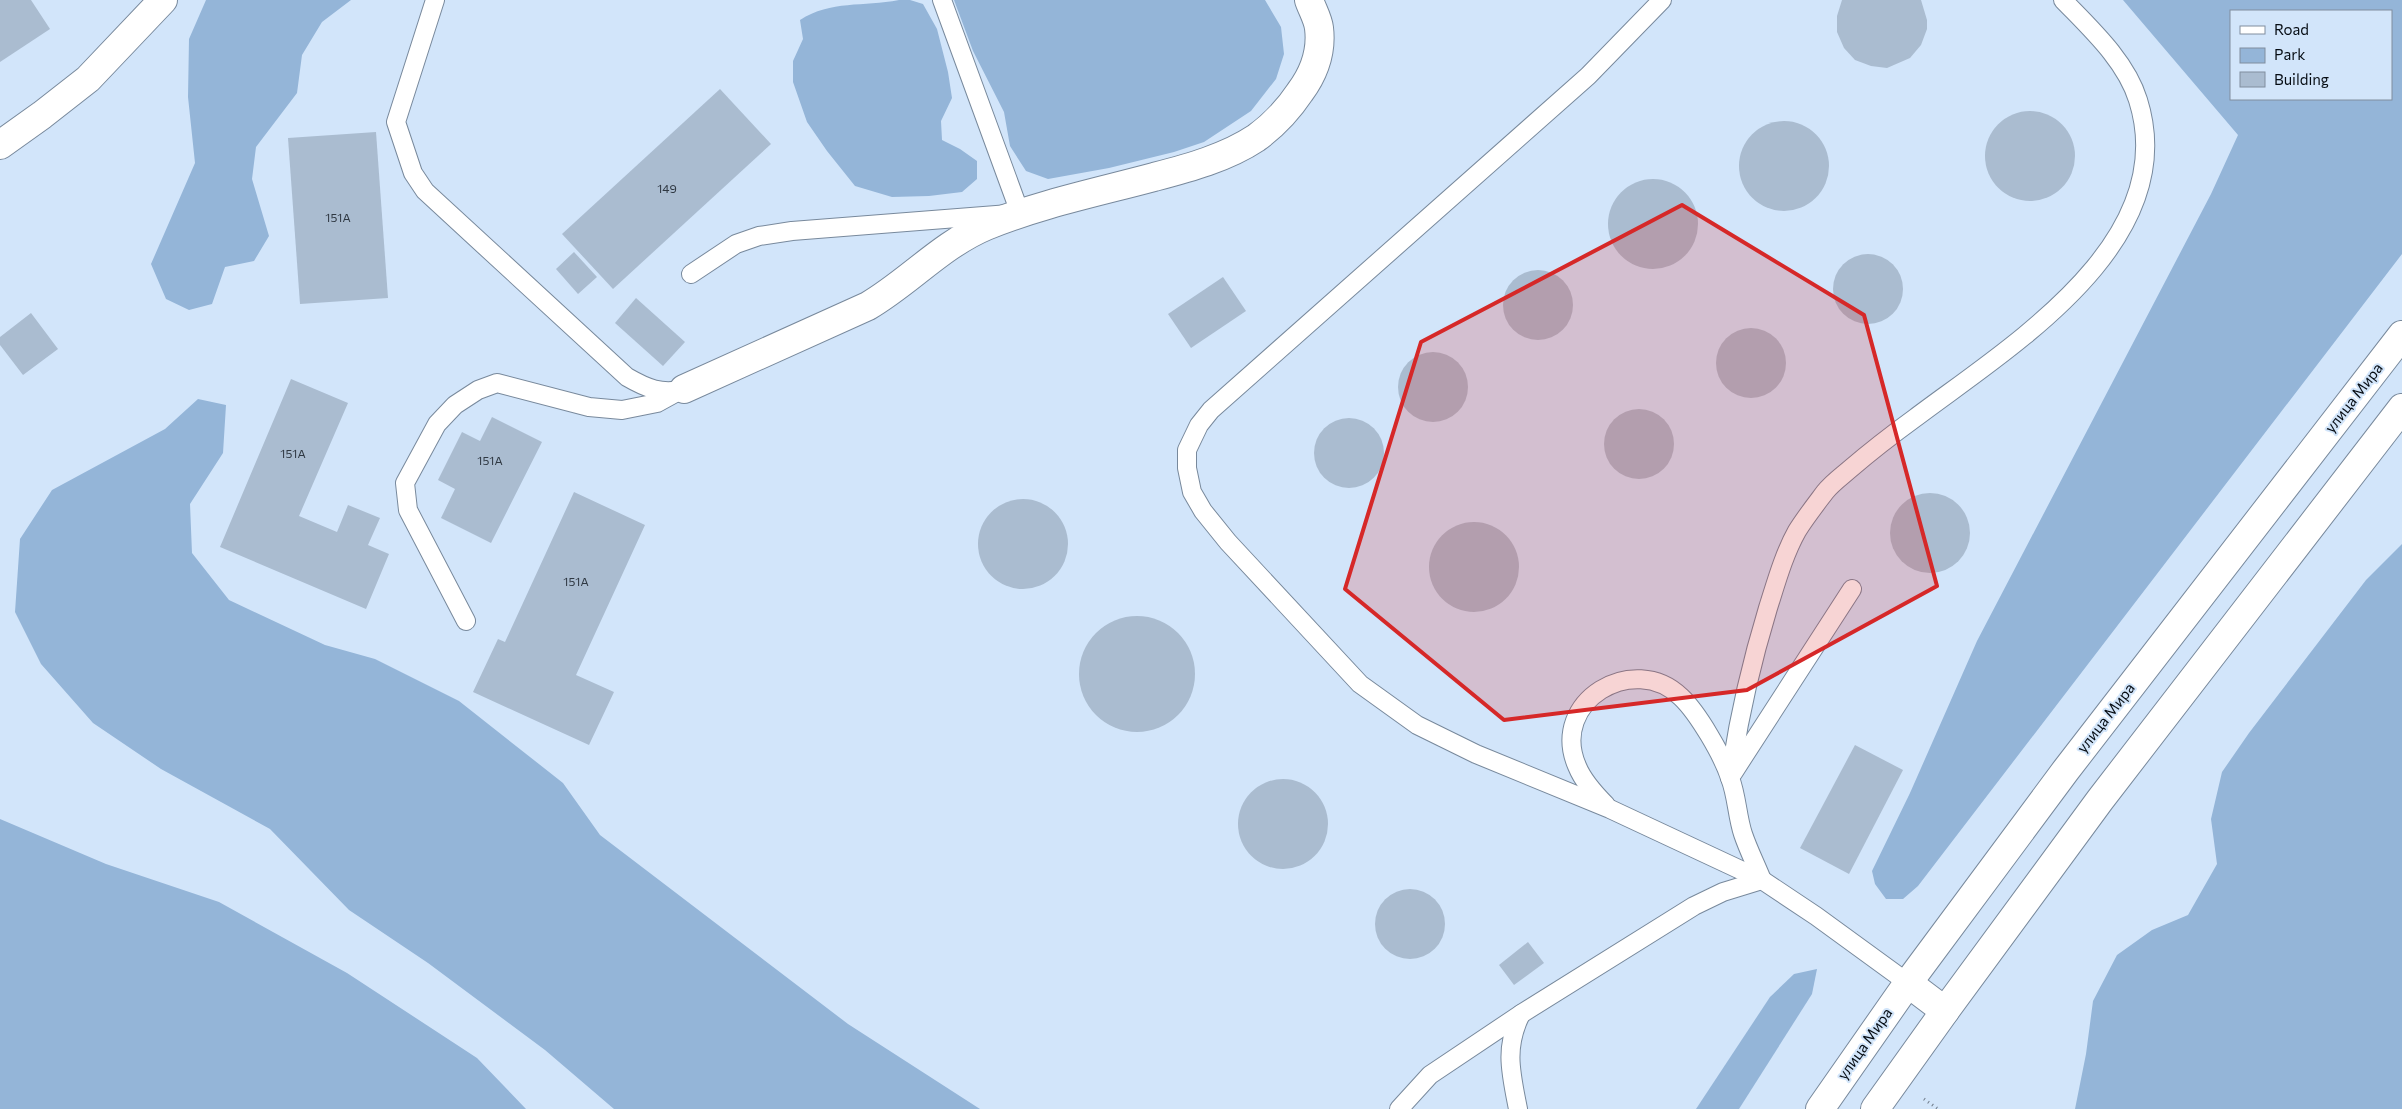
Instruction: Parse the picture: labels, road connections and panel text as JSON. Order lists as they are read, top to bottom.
{
  "streets": {
    "main road": ["улица Мира"]
  },
  "house_numbers": [
    "149",
    "151А",
    "151А",
    "151А",
    "151А"
  ],
  "legend": ["Road", "Park", "Building"]
}
